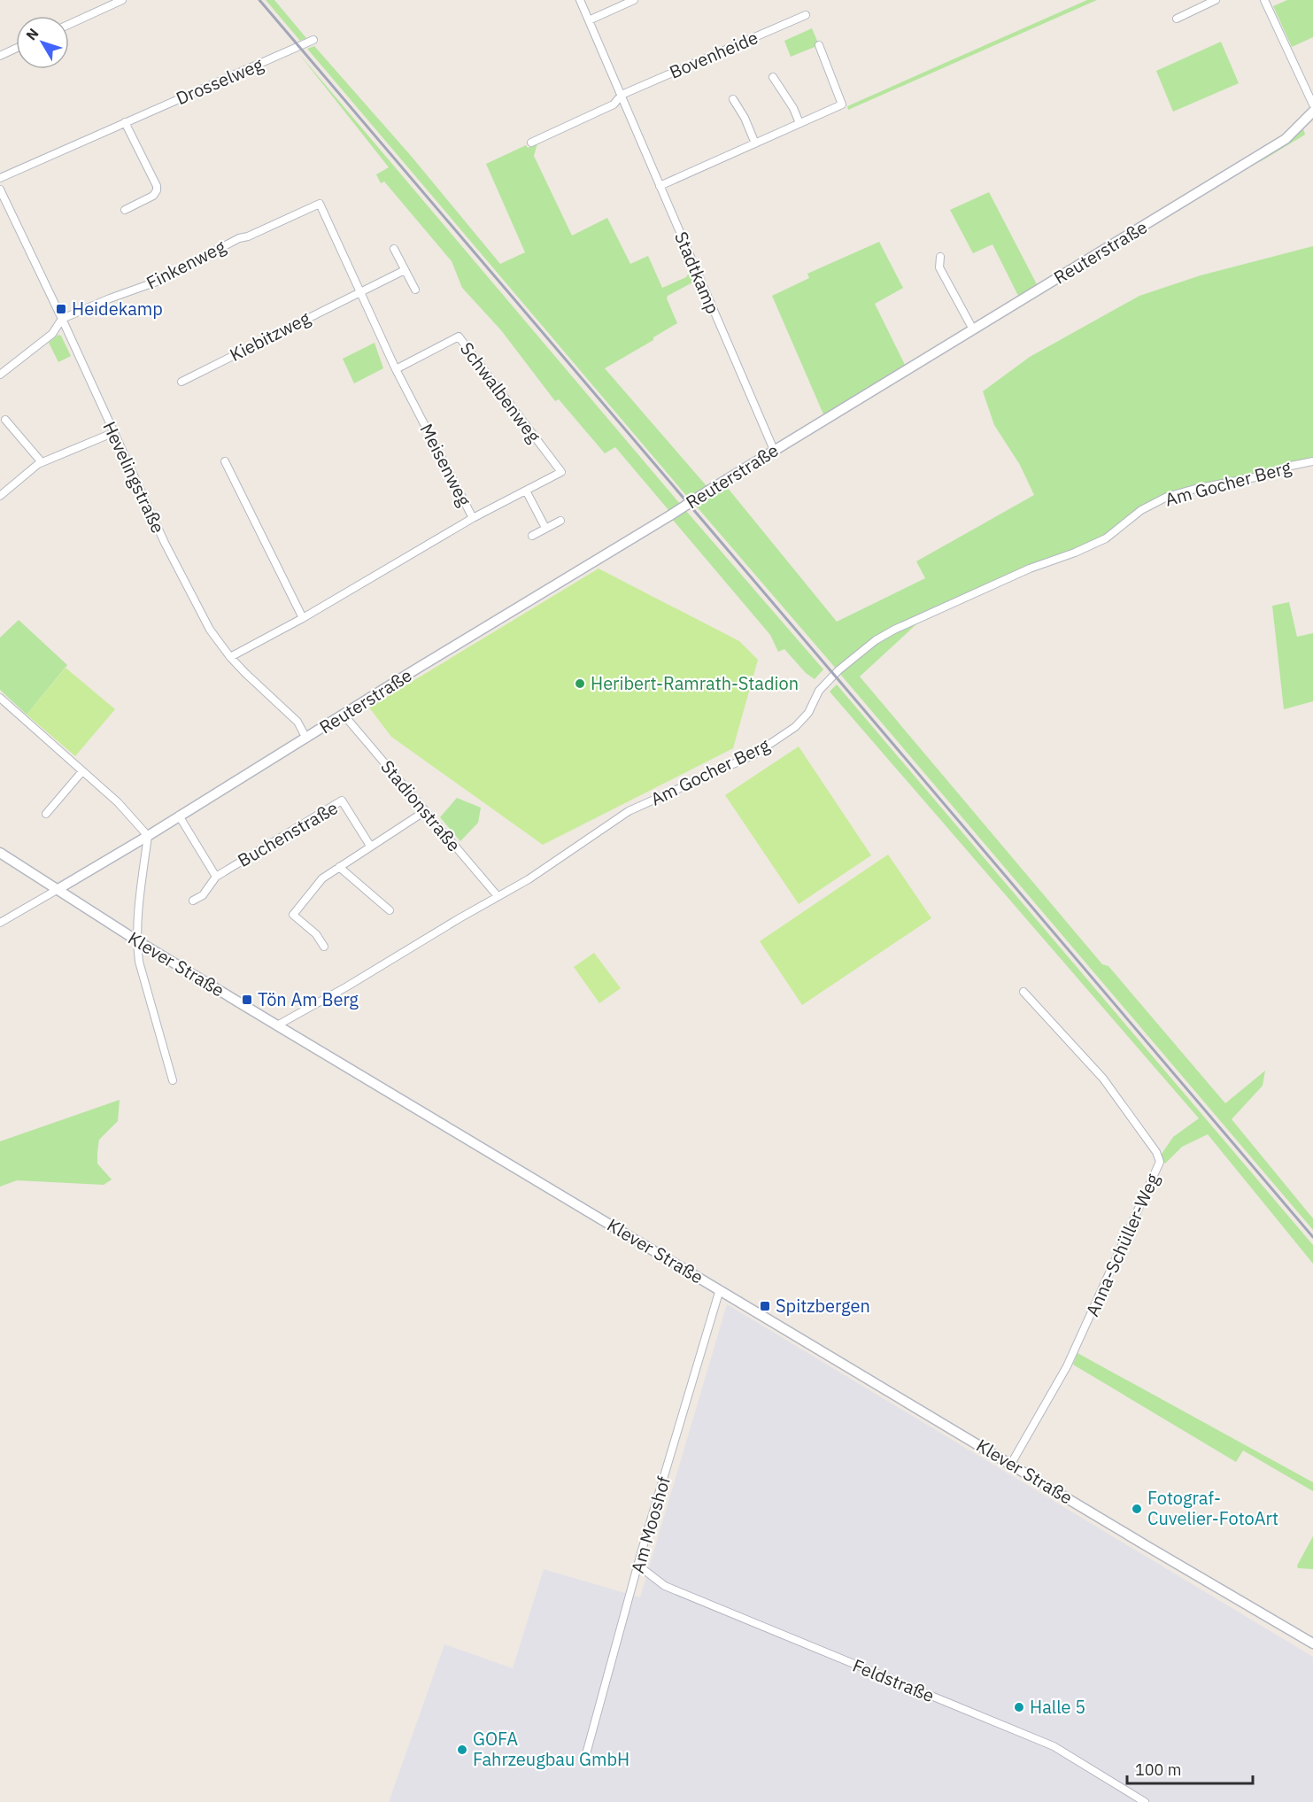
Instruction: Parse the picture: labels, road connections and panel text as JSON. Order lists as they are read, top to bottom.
{
  "streets": {
    "street": [
      "Bovenheide",
      "Drosselweg",
      "Reuterstraße",
      "Finkenweg",
      "Stadtkamp",
      "Kiebitzweg",
      "Schwalbenweg",
      "Meisenweg",
      "Hevelingstraße",
      "Am Gocher Berg",
      "Stadionstraße",
      "Buchenstraße",
      "Klever Straße",
      "Anna-Schüller-Weg",
      "Am Mooshof",
      "Feldstraße"
    ]
  },
  "crossings": [
    ["Bovenheide", "Stadtkamp"],
    ["Reuterstraße", "Stadtkamp"],
    ["Reuterstraße", "Hevelingstraße"],
    ["Reuterstraße", "Stadionstraße"],
    ["Reuterstraße", "Klever Straße"],
    ["Finkenweg", "Meisenweg"],
    ["Finkenweg", "Hevelingstraße"],
    ["Kiebitzweg", "Meisenweg"],
    ["Schwalbenweg", "Meisenweg"],
    ["Meisenweg", "Hevelingstraße"],
    ["Am Gocher Berg", "Stadionstraße"],
    ["Am Gocher Berg", "Klever Straße"],
    ["Klever Straße", "Anna-Schüller-Weg"],
    ["Klever Straße", "Am Mooshof"],
    ["Am Mooshof", "Feldstraße"]
  ],
  "places": {
    "transit": ["Heidekamp", "Tön Am Berg", "Spitzbergen"],
    "other": [
      "Heribert-Ramrath-Stadion",
      "Fotograf- Cuvelier-FotoArt",
      "Halle 5",
      "GOFA Fahrzeugbau GmbH"
    ]
  },
  "scale_bar": "100 m",
  "north": "top left"
}
